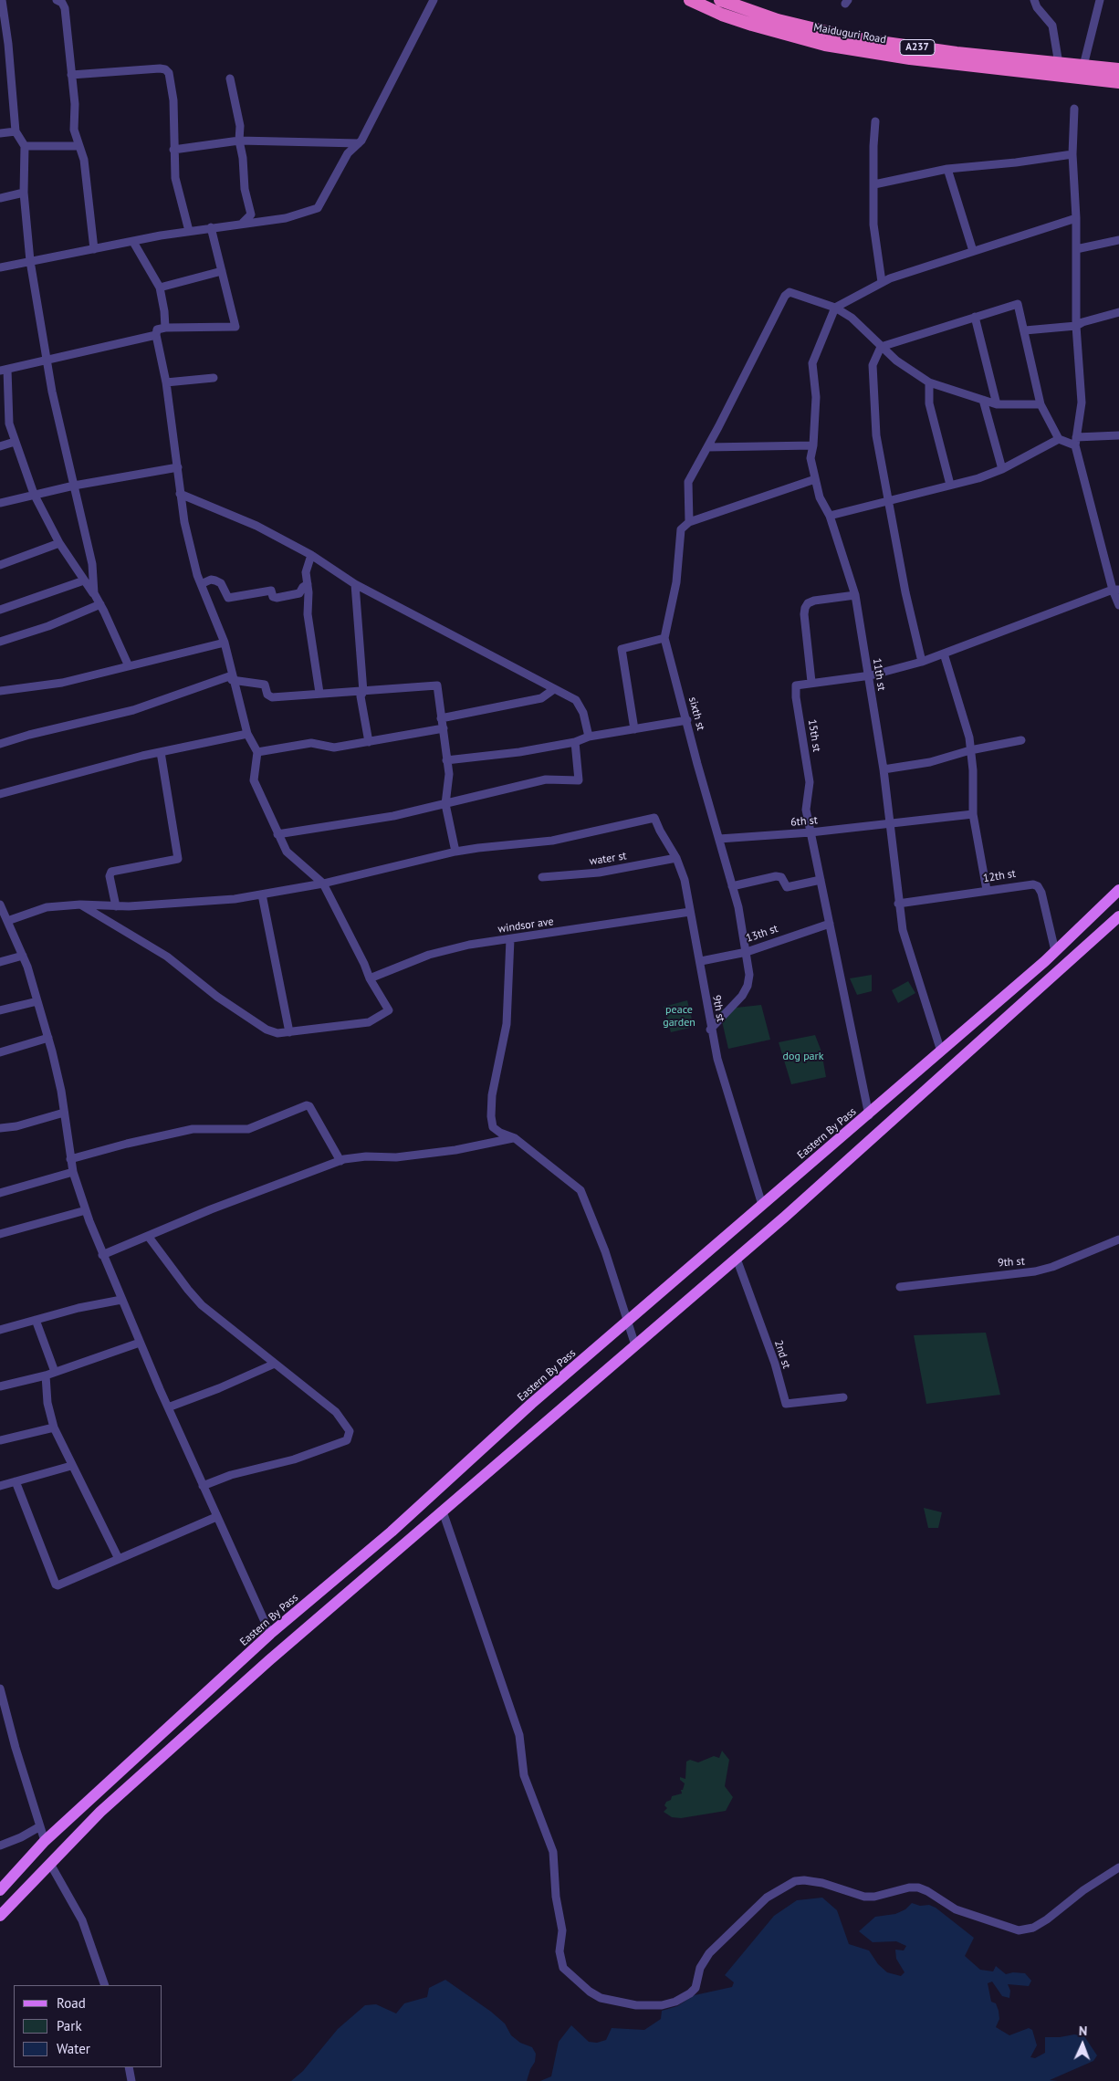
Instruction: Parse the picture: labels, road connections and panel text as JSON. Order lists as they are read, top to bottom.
{
  "streets": {
    "highway": ["Maiduguri Road", "A237"],
    "main road": ["Eastern By Pass"],
    "street": [
      "11th st",
      "sixth st",
      "15th st",
      "6th st",
      "water st",
      "12th st",
      "windsor ave",
      "13th st",
      "9th st",
      "2nd st"
    ]
  },
  "crossings": [
    ["11th st", "15th st"],
    ["11th st", "6th st"],
    ["11th st", "12th st"],
    ["11th st", "Eastern By Pass"],
    ["sixth st", "6th st"],
    ["sixth st", "13th st"],
    ["sixth st", "9th st"],
    ["15th st", "6th st"],
    ["15th st", "13th st"],
    ["15th st", "Eastern By Pass"],
    ["water st", "9th st"],
    ["12th st", "Eastern By Pass"],
    ["windsor ave", "9th st"],
    ["13th st", "9th st"],
    ["9th st", "Eastern By Pass"]
  ],
  "parks": ["peace garden", "dog park"],
  "legend": ["Road", "Park", "Water"],
  "north": "top"
}
